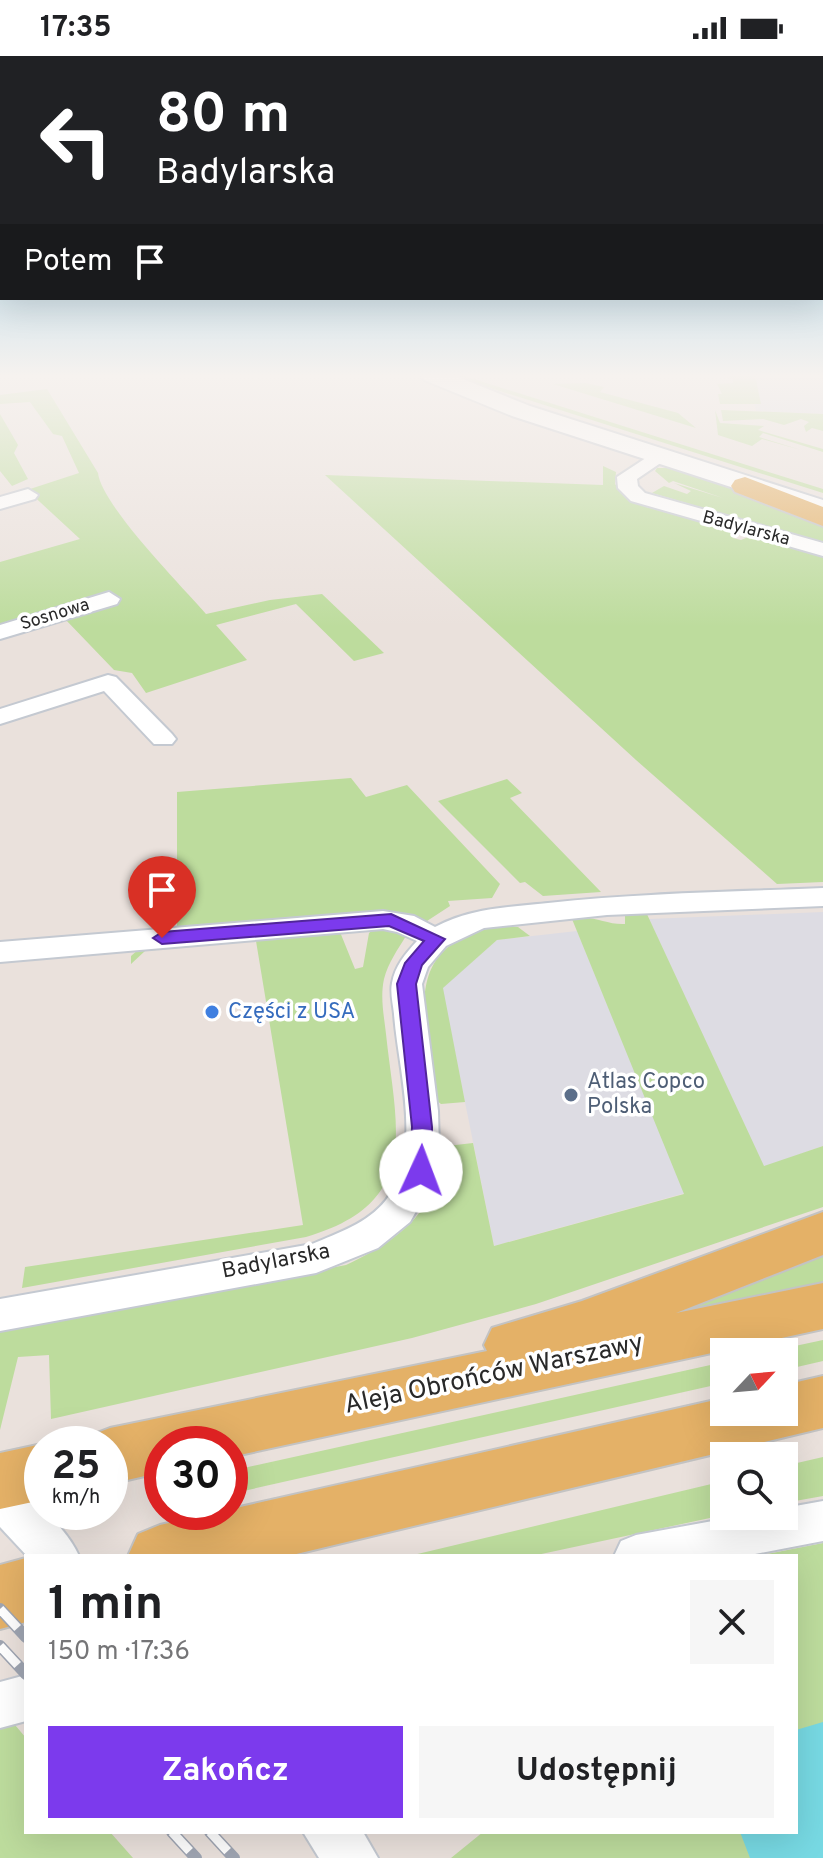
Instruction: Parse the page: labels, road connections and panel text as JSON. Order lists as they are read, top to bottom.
{
  "streets": {
    "main road": ["Aleja Obrońców Warszawy"],
    "street": ["Badylarska", "Sosnowa"]
  },
  "places": ["Części z USA", "Atlas Copco Polska"],
  "north": "top right",
  "page": {
    "status": "17:35",
    "turn": ["80 m", "Badylarska"],
    "then": "Potem",
    "speed": "25 km/h",
    "limit": "30",
    "heading": ["1 min", "150 m · 17:36"],
    "buttons": ["Zakończ", "Udostępnij"]
  }
}
